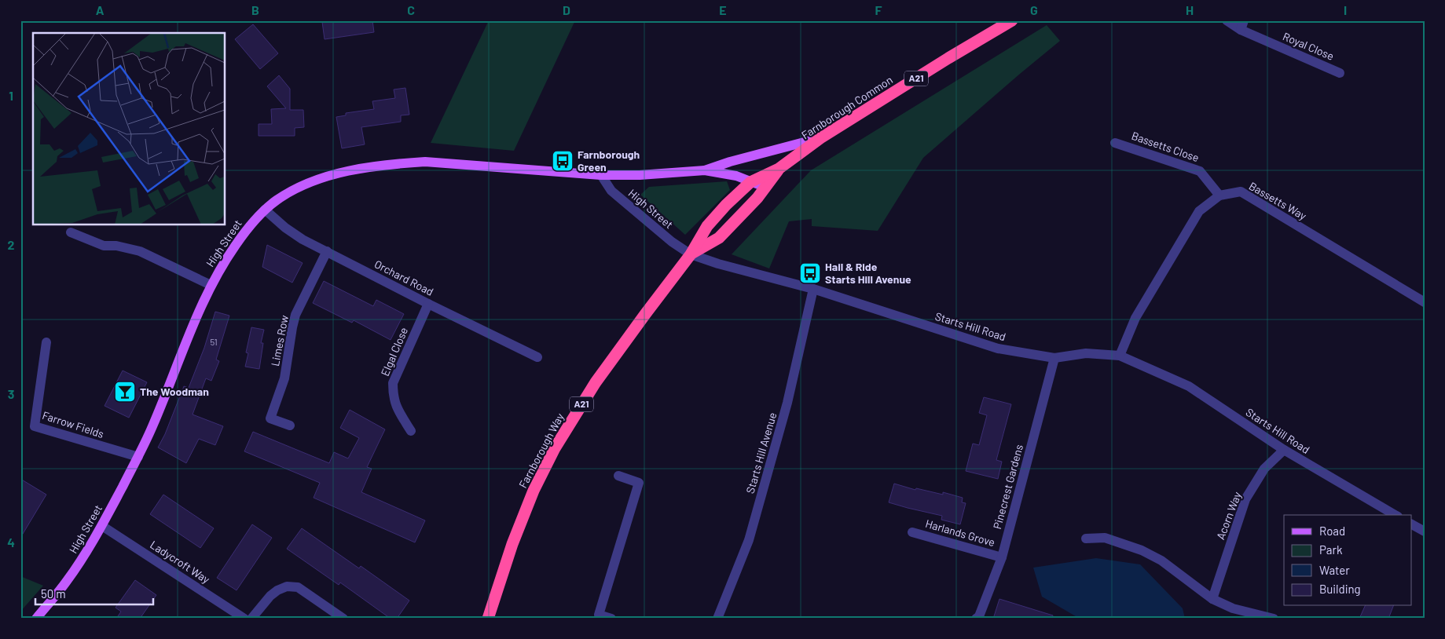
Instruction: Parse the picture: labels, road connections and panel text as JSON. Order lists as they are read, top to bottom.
{
  "streets": {
    "highway": ["A21", "Farnborough Common", "Farnborough Way"],
    "main road": ["High Street"],
    "street": [
      "Royal Close",
      "Bassetts Close",
      "Bassetts Way",
      "Orchard Road",
      "Starts Hill Road",
      "Limes Row",
      "Elgal Close",
      "Farrow Fields",
      "Starts Hill Avenue",
      "Pinecrest Gardens",
      "Acorn Way",
      "Harlands Grove",
      "Ladycroft Way"
    ]
  },
  "crossings": [
    ["Farnborough Common", "High Street"],
    ["Farnborough Common", "Starts Hill Road"],
    ["Farnborough Common", "Farnborough Way"],
    ["Bassetts Close", "Bassetts Way"],
    ["Bassetts Way", "Starts Hill Road"],
    ["High Street", "Orchard Road"],
    ["High Street", "Starts Hill Road"],
    ["High Street", "Farrow Fields"],
    ["High Street", "Farnborough Way"],
    ["High Street", "Ladycroft Way"],
    ["Orchard Road", "Limes Row"],
    ["Orchard Road", "Elgal Close"],
    ["Starts Hill Road", "Farnborough Way"],
    ["Starts Hill Road", "Starts Hill Avenue"],
    ["Starts Hill Road", "Pinecrest Gardens"],
    ["Starts Hill Road", "Acorn Way"],
    ["Pinecrest Gardens", "Harlands Grove"]
  ],
  "places": {
    "bus stop": ["Farnborough Green", "Hail & Ride Starts Hill Avenue"],
    "bar": ["The Woodman"]
  },
  "house_numbers": ["51"],
  "legend": [
    "Road",
    "Park",
    "Water",
    "Building"
  ],
  "scale_bar": "50 m",
  "grid": {
    "columns": [
      "A",
      "B",
      "C",
      "D",
      "E",
      "F",
      "G",
      "H",
      "I"
    ],
    "rows": [
      "1",
      "2",
      "3",
      "4"
    ]
  }
}
